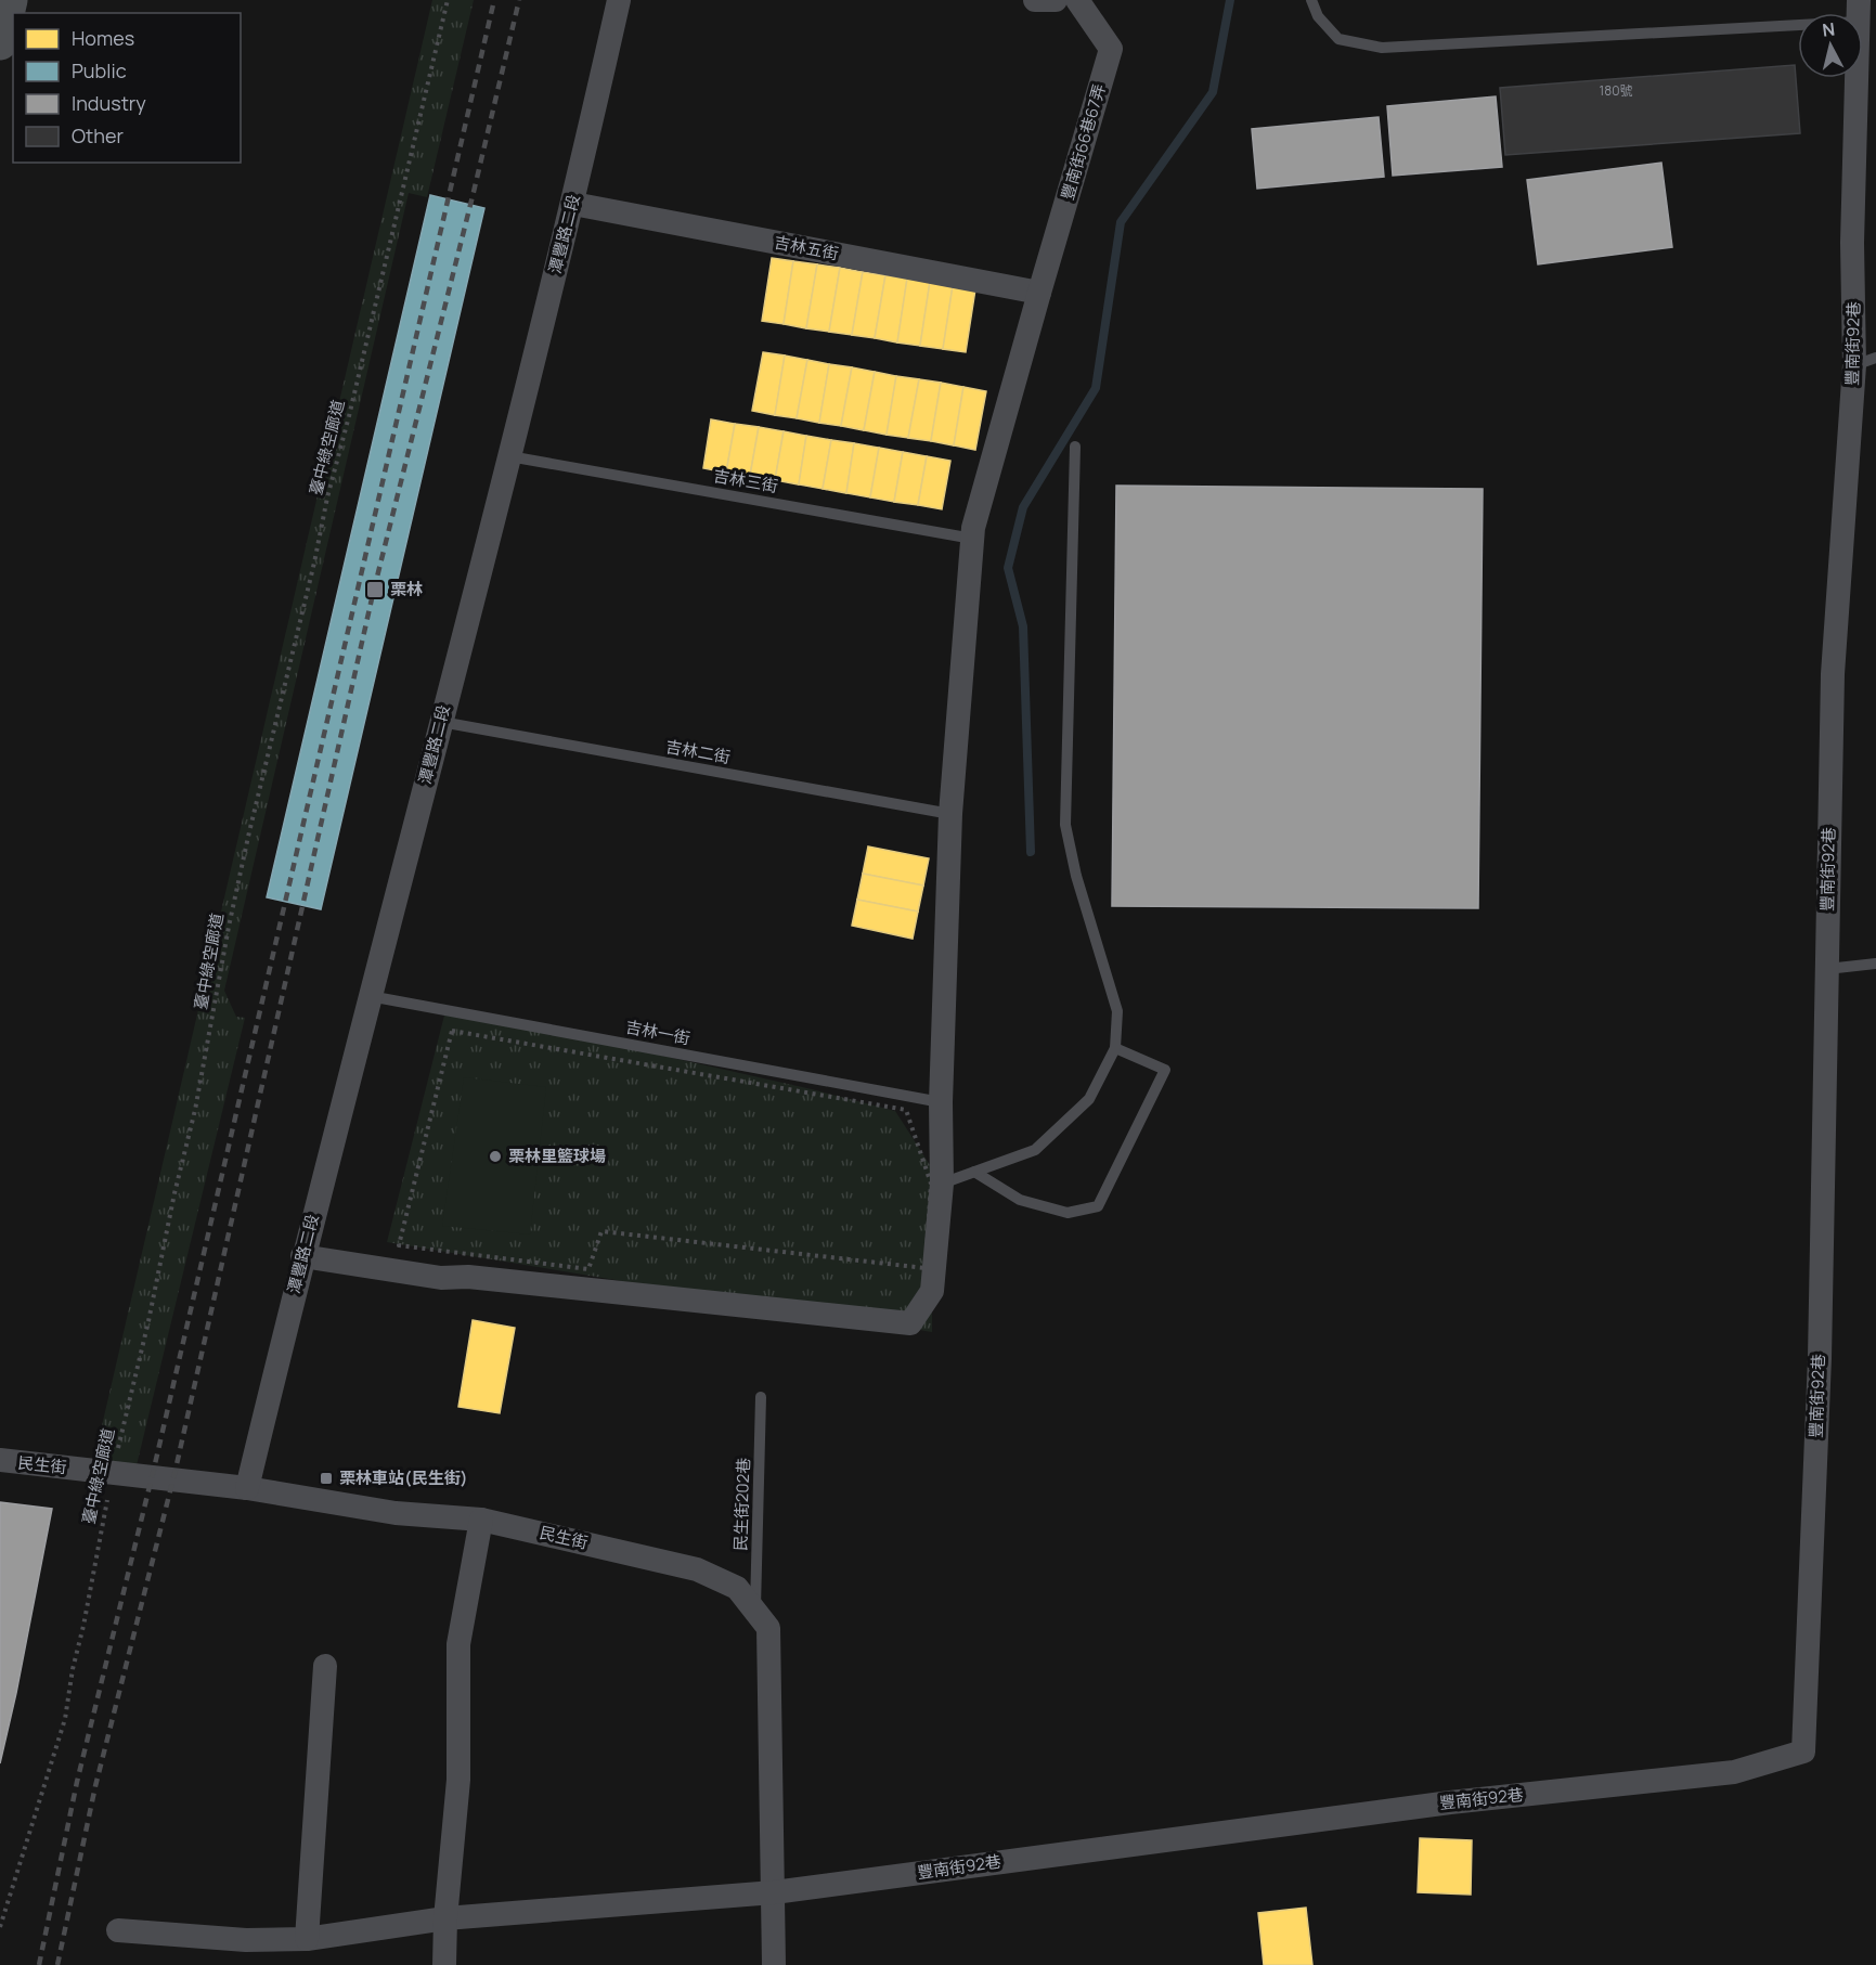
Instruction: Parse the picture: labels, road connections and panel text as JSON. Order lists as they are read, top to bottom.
{
  "streets": {
    "street": [
      "豐南街66巷67弄",
      "潭豐路二段",
      "吉林五街",
      "豐南街92巷",
      "民生街"
    ],
    "lane": [
      "吉林三街",
      "吉林二街",
      "吉林一街",
      "民生街202巷"
    ],
    "path": ["臺中綠空廊道"]
  },
  "crossings": [
    ["豐南街66巷67弄", "吉林五街"],
    ["潭豐路二段", "吉林五街"],
    ["潭豐路二段", "吉林三街"],
    ["潭豐路二段", "吉林二街"],
    ["潭豐路二段", "吉林一街"],
    ["潭豐路二段", "民生街"],
    ["豐南街92巷", "民生街"],
    ["臺中綠空廊道", "民生街"],
    ["民生街", "民生街202巷"]
  ],
  "places": {
    "transit": ["栗林", "栗林車站(民生街)"],
    "other": ["栗林里籃球場"]
  },
  "house_numbers": ["180號"],
  "legend": [
    "Homes",
    "Public",
    "Industry",
    "Other"
  ],
  "north": "top"
}
